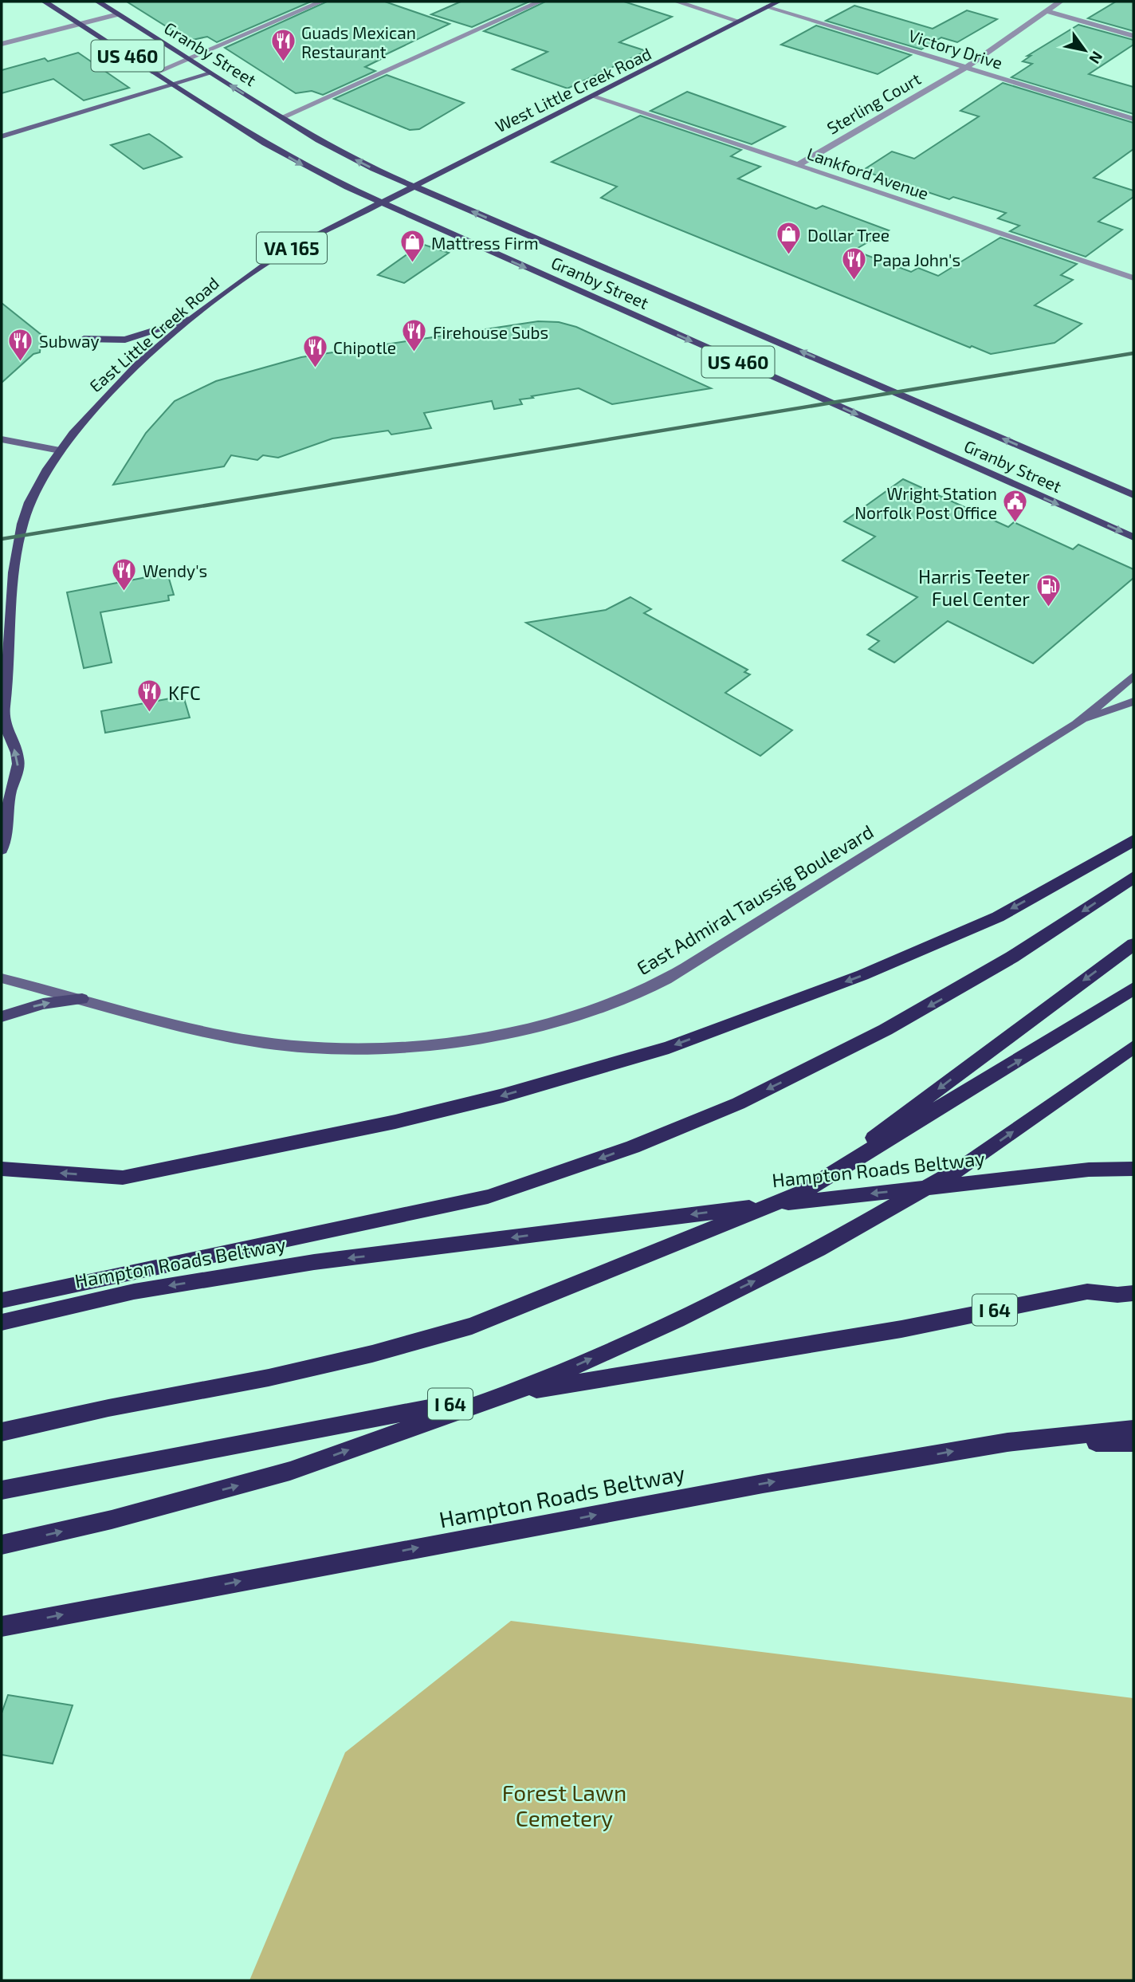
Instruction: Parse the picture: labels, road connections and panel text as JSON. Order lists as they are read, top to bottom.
{
  "streets": {
    "highway": ["Hampton Roads Beltway", "I 64"],
    "main road": [
      "Granby Street",
      "US 460",
      "West Little Creek Road",
      "VA 165",
      "East Little Creek Road",
      "East Admiral Taussig Boulevard"
    ],
    "street": ["Victory Drive", "Sterling Court", "Lankford Avenue"]
  },
  "crossings": [
    ["Victory Drive", "West Little Creek Road"],
    ["Victory Drive", "Sterling Court"],
    ["Granby Street", "West Little Creek Road"],
    ["Granby Street", "East Little Creek Road"],
    ["West Little Creek Road", "Lankford Avenue"],
    ["West Little Creek Road", "East Little Creek Road"],
    ["Sterling Court", "Lankford Avenue"]
  ],
  "parks": ["Forest Lawn Cemetery"],
  "places": {
    "restaurant": [
      "Guads Mexican Restaurant",
      "Papa John's",
      "Firehouse Subs",
      "Subway",
      "Chipotle",
      "Wendy's",
      "KFC"
    ],
    "shop": ["Dollar Tree", "Mattress Firm"],
    "public building": ["Wright Station Norfolk Post Office"],
    "fuel station": ["Harris Teeter Fuel Center"]
  },
  "north": "bottom right"
}
